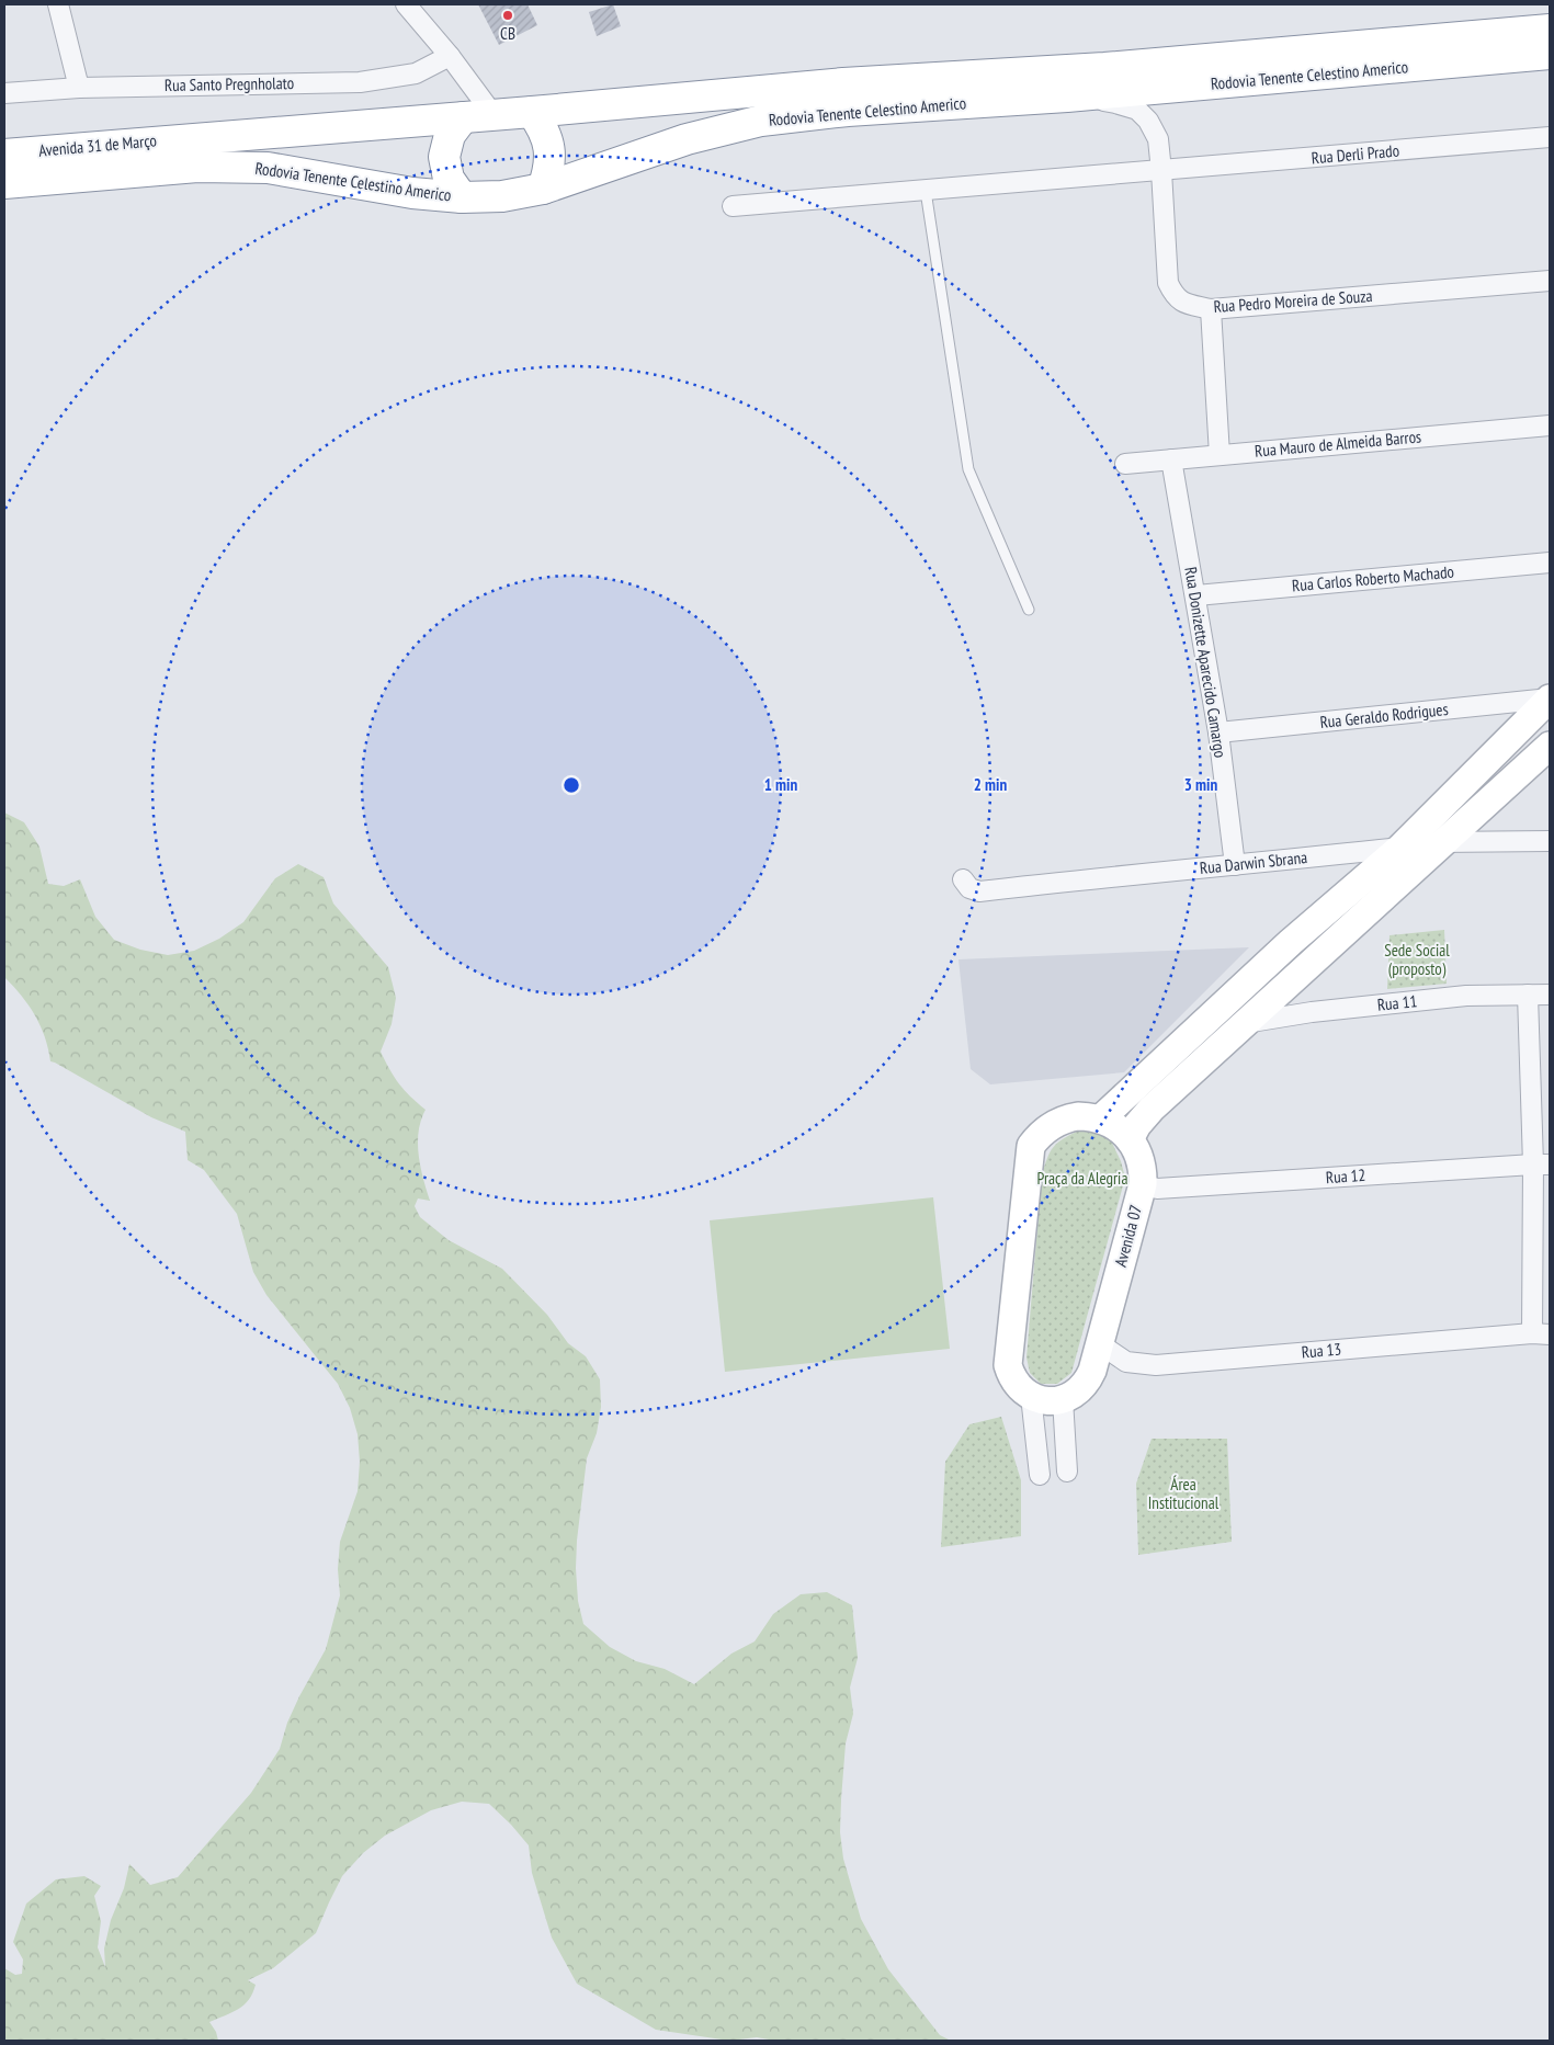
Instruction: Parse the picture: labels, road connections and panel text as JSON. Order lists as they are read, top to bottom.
{
  "streets": {
    "highway": ["Rodovia Tenente Celestino Americo", "Avenida 31 de Março"],
    "street": [
      "Rua Santo Pregnholato",
      "Rua Derli Prado",
      "Rua Pedro Moreira de Souza",
      "Rua Mauro de Almeida Barros",
      "Rua Carlos Roberto Machado",
      "Rua Donizette Aparecido Camargo",
      "Rua Geraldo Rodrigues",
      "Rua Darwin Sbrana",
      "Rua 11",
      "Rua 12",
      "Avenida 07",
      "Rua 13"
    ]
  },
  "crossings": [
    ["Rodovia Tenente Celestino Americo", "Avenida 31 de Março"],
    ["Rodovia Tenente Celestino Americo", "Rua Pedro Moreira de Souza"],
    ["Rua Derli Prado", "Rua Pedro Moreira de Souza"],
    ["Rua Mauro de Almeida Barros", "Rua Donizette Aparecido Camargo"],
    ["Rua Carlos Roberto Machado", "Rua Donizette Aparecido Camargo"],
    ["Rua Donizette Aparecido Camargo", "Rua Geraldo Rodrigues"],
    ["Rua Donizette Aparecido Camargo", "Rua Darwin Sbrana"],
    ["Rua 12", "Avenida 07"],
    ["Avenida 07", "Rua 13"]
  ],
  "parks": ["Sede Social (proposto)", "Praça da Alegria", "Área Institucional"],
  "places": ["CB"],
  "rings": ["1 min", "2 min", "3 min"]
}
